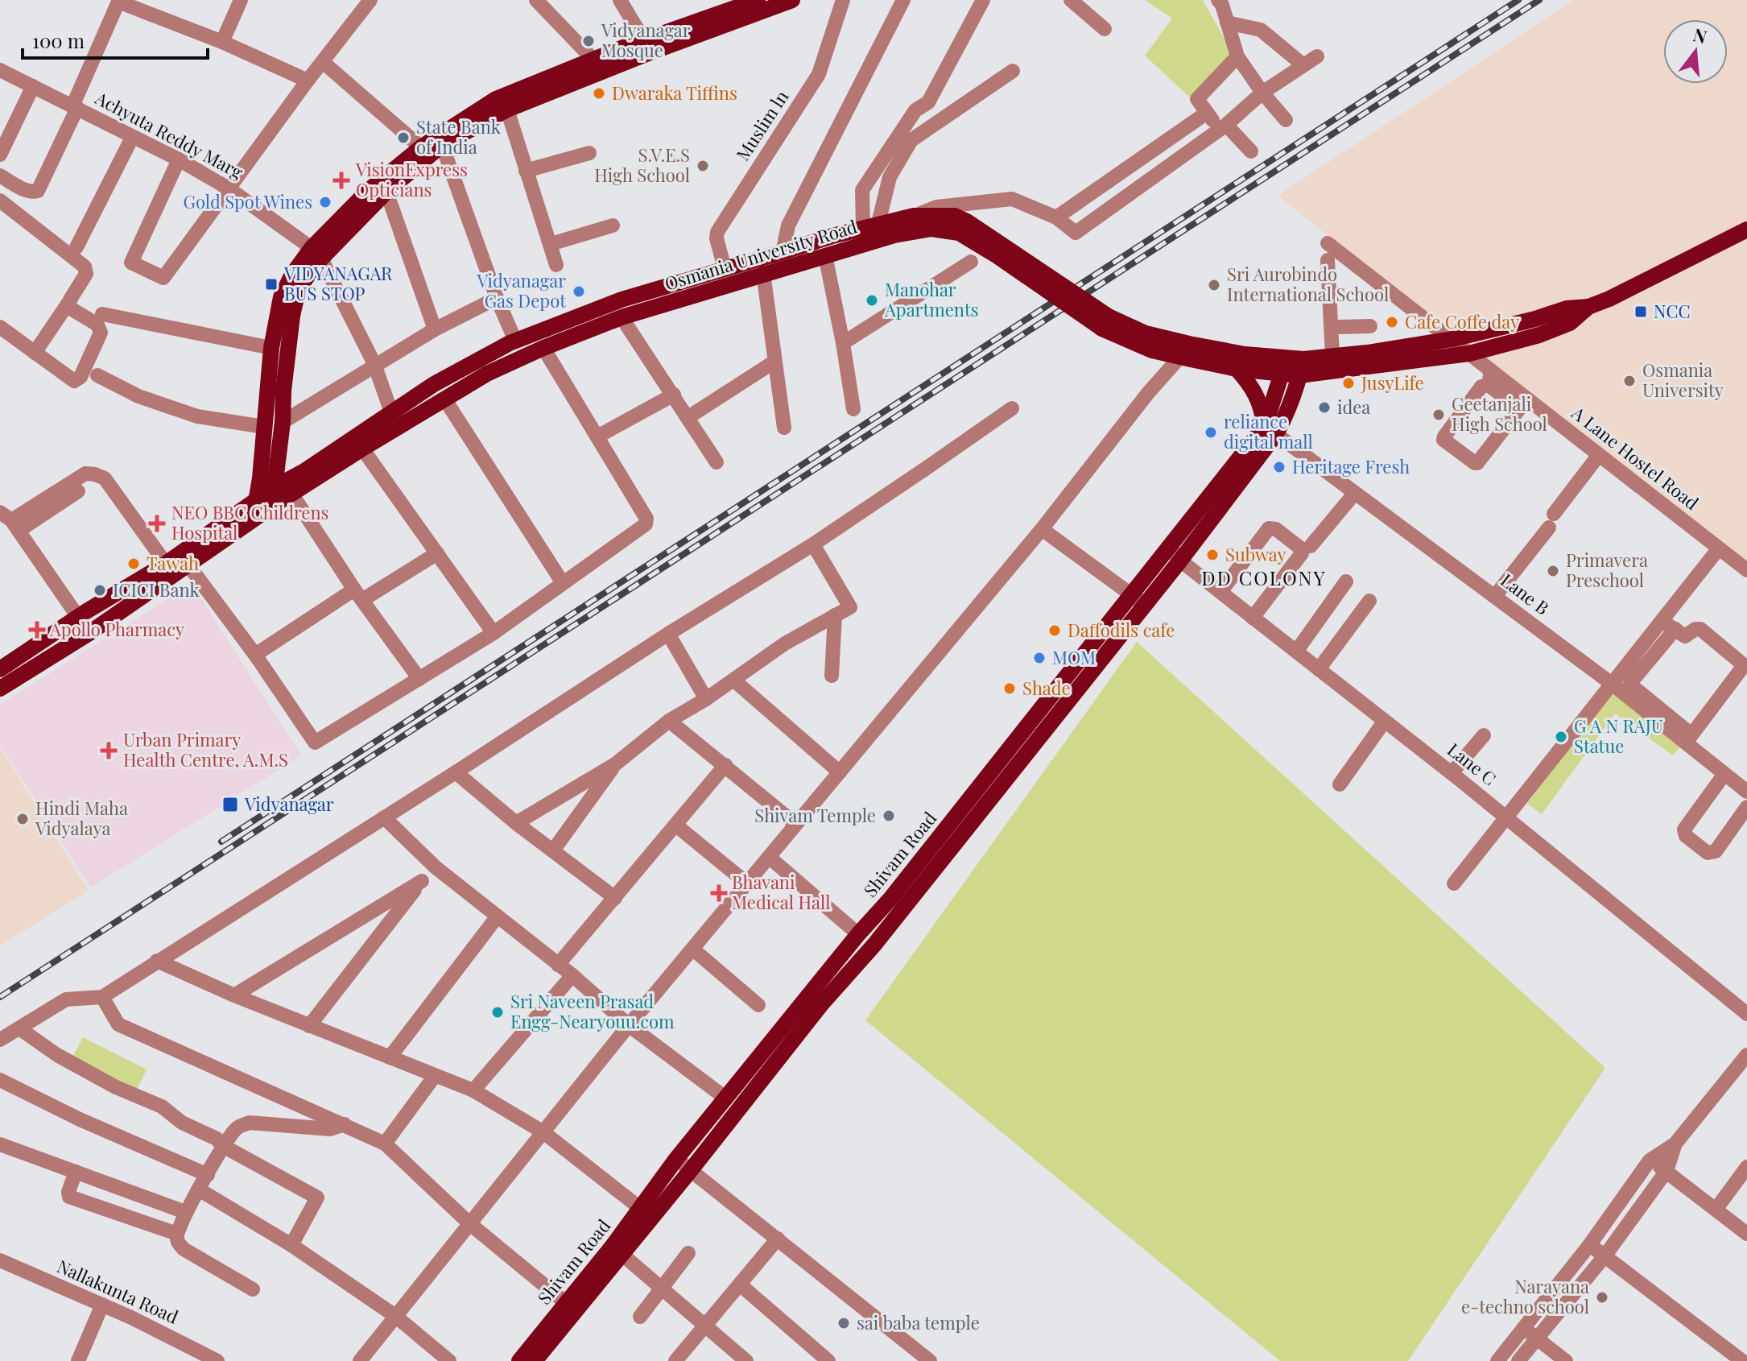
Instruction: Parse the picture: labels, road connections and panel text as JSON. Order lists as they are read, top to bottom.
{
  "streets": {
    "main road": ["Osmania University Road", "Shivam Road"],
    "street": [
      "Muslim ln",
      "Achyuta Reddy Marg",
      "A Lane Hostel Road",
      "Lane B",
      "Lane C",
      "Nallakunta Road"
    ]
  },
  "crossings": [
    ["Muslim ln", "Osmania University Road"],
    ["Osmania University Road", "A Lane Hostel Road"],
    ["Osmania University Road", "Shivam Road"],
    ["Lane B", "Shivam Road"],
    ["Lane C", "Shivam Road"]
  ],
  "districts": ["DD COLONY"],
  "places": {
    "other": [
      "Vidyanagar Mosque",
      "Dwaraka Tiffins",
      "State Bank of India",
      "S.V.E.S High School",
      "Gold Spot Wines",
      "Sri Aurobindo International School",
      "Vidyanagar Gas Depot",
      "Manohar Apartments",
      "Cafe Coffe day",
      "Osmania University",
      "JusyLife",
      "idea",
      "Geetanjali High School",
      "reliance digital mall",
      "Heritage Fresh",
      "Subway",
      "Tawah",
      "Primavera Preschool",
      "ICICI Bank",
      "Daffodils cafe",
      "MOM",
      "Shade",
      "G A N RAJU Statue",
      "Shivam Temple",
      "Hindi Maha Vidyalaya",
      "Sri Naveen Prasad Engg-Nearyouu.com",
      "Narayana e-techno school",
      "sai baba temple"
    ],
    "health": [
      "VisionExpress Opticians",
      "NEO BBC Childrens Hospital",
      "Apollo Pharmacy",
      "Urban Primary Health Centre, A.M.S",
      "Bhavani Medical Hall"
    ],
    "transit": ["VIDYANAGAR BUS STOP", "NCC", "Vidyanagar"]
  },
  "scale_bar": "100 m",
  "north": "top"
}
